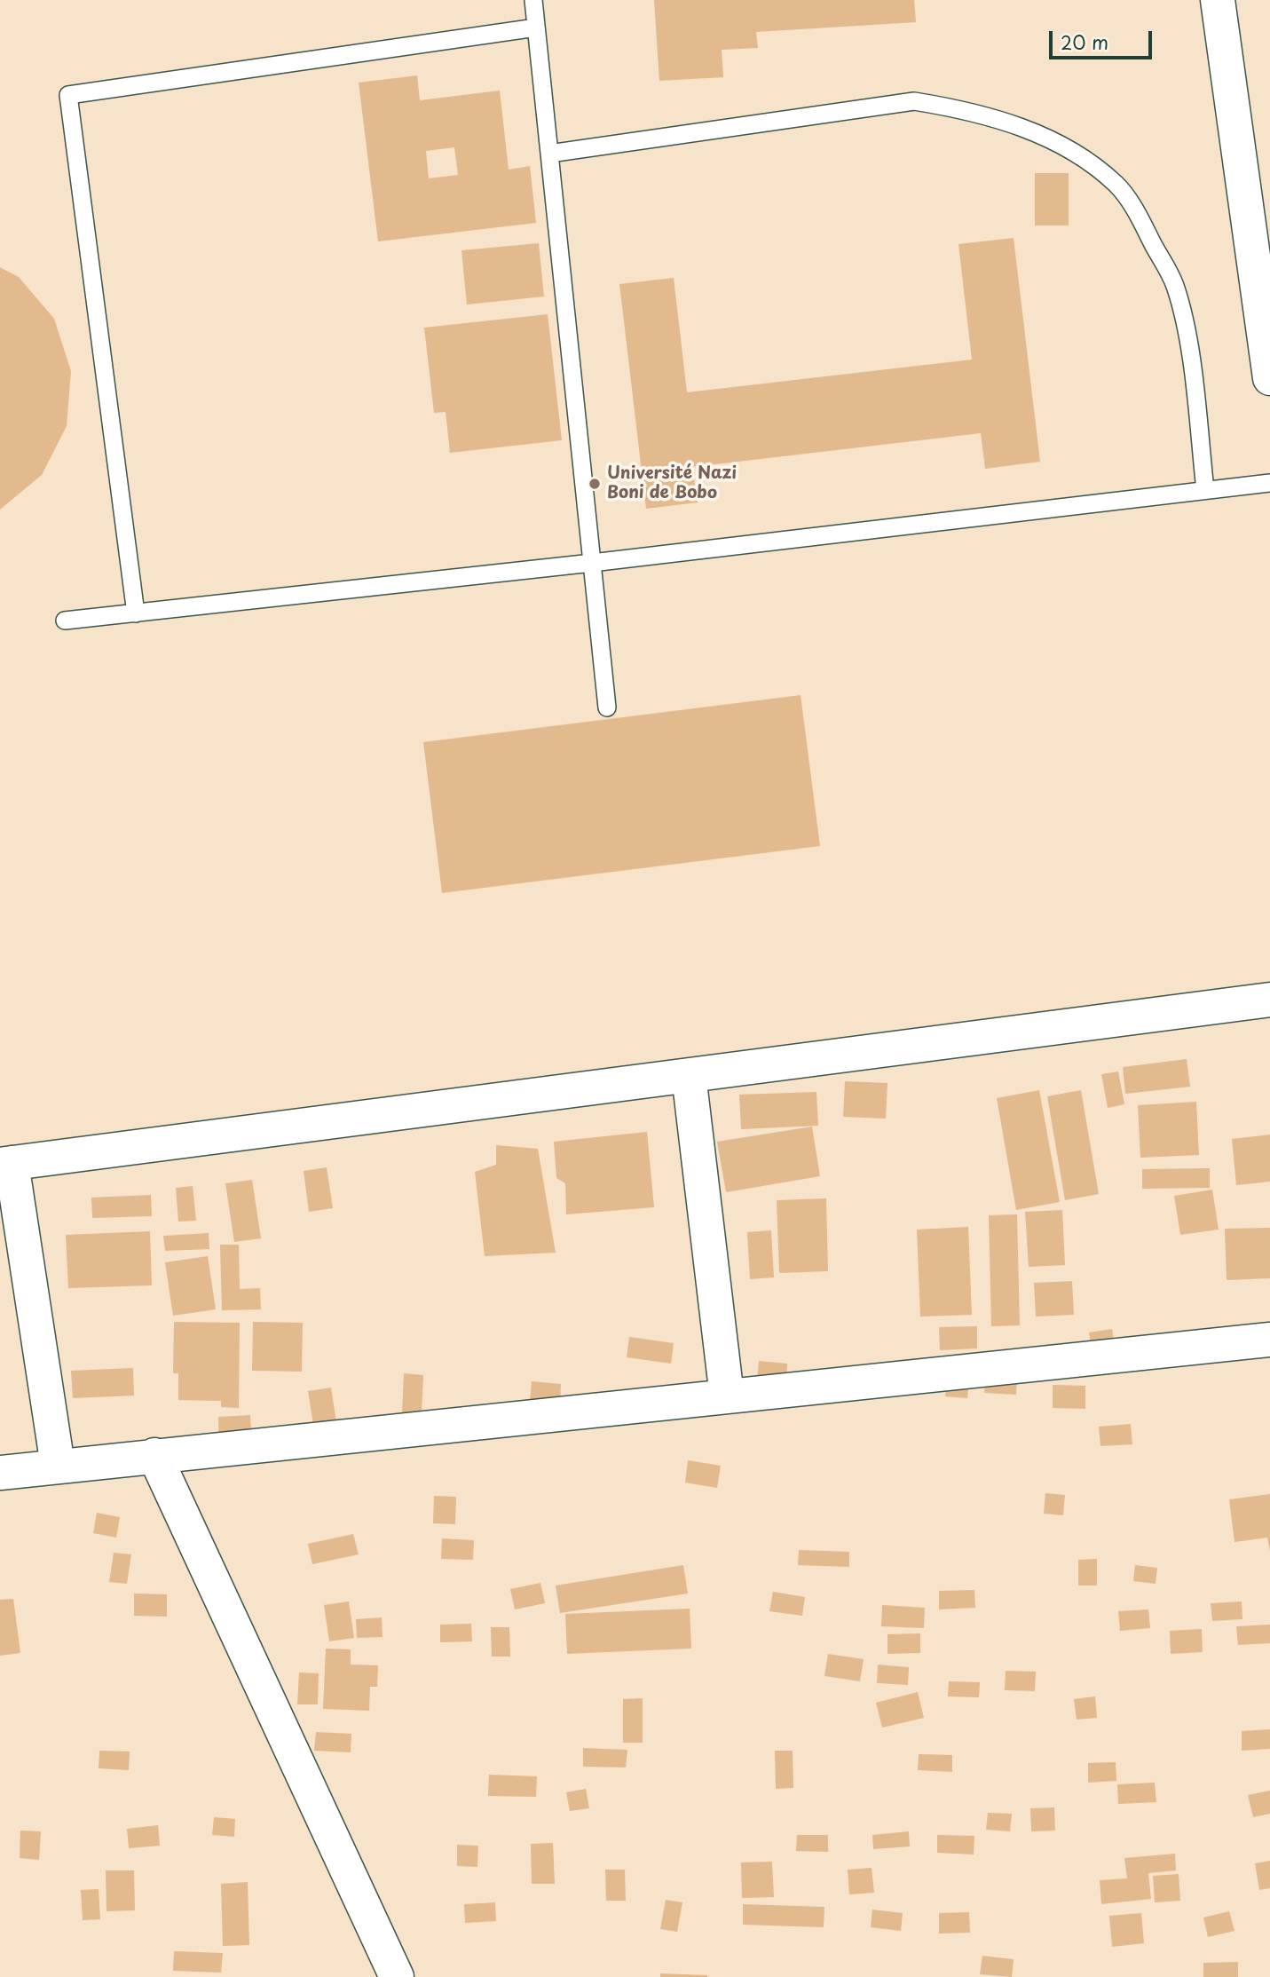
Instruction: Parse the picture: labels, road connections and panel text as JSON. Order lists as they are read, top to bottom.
{
  "places": ["Université Nazi Boni de Bobo"],
  "scale_bar": "20 m"
}
